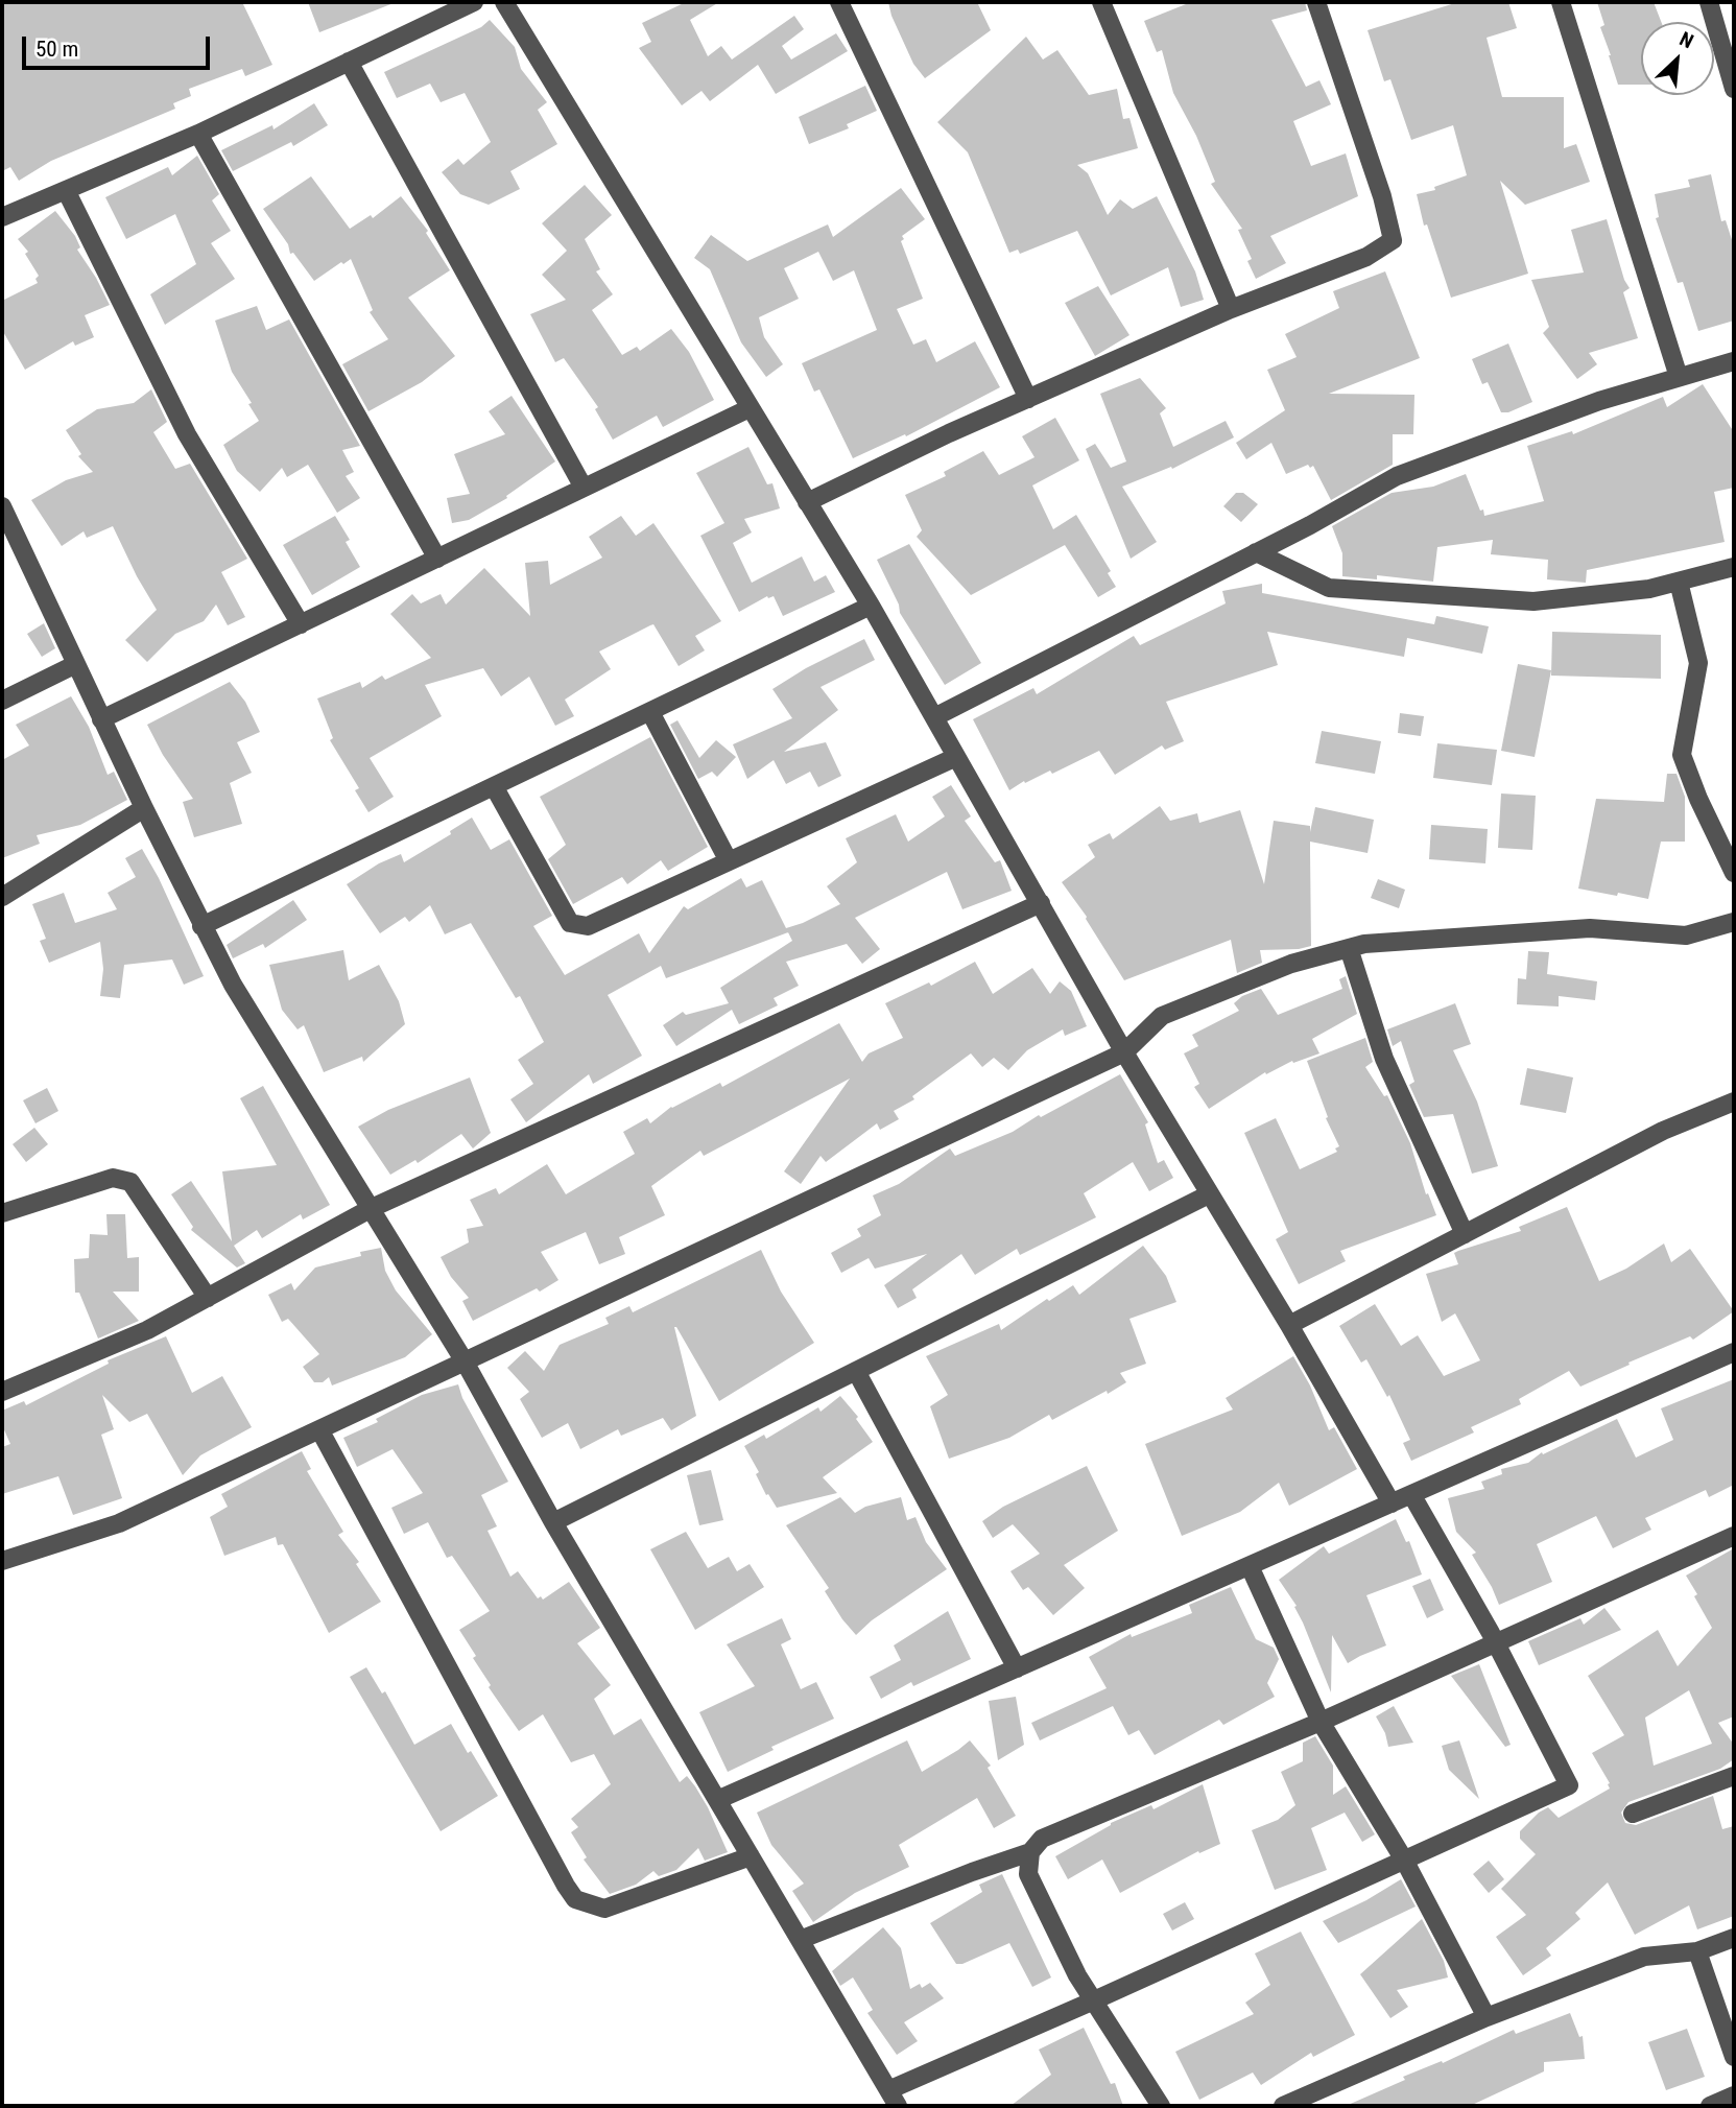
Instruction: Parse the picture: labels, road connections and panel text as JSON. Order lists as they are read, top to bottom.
{
  "scale_bar": "50 m",
  "north": "top right"
}
